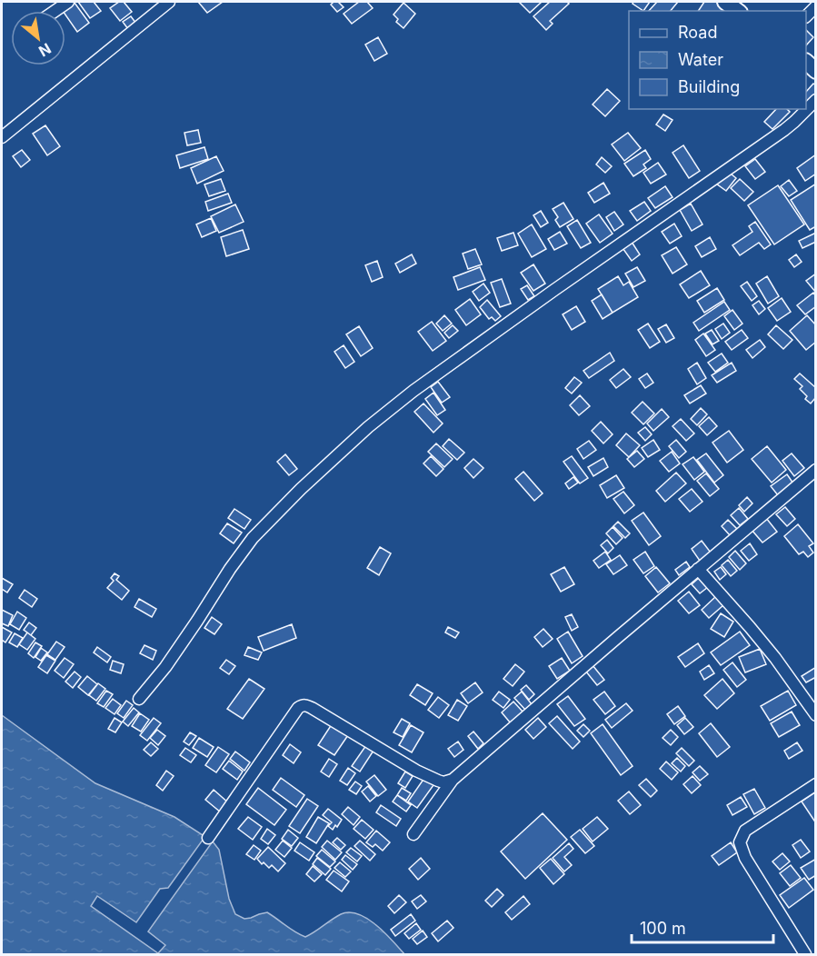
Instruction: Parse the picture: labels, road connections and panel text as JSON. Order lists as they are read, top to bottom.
{
  "legend": ["Road", "Water", "Building"],
  "scale_bar": "100 m",
  "north": "bottom right"
}
